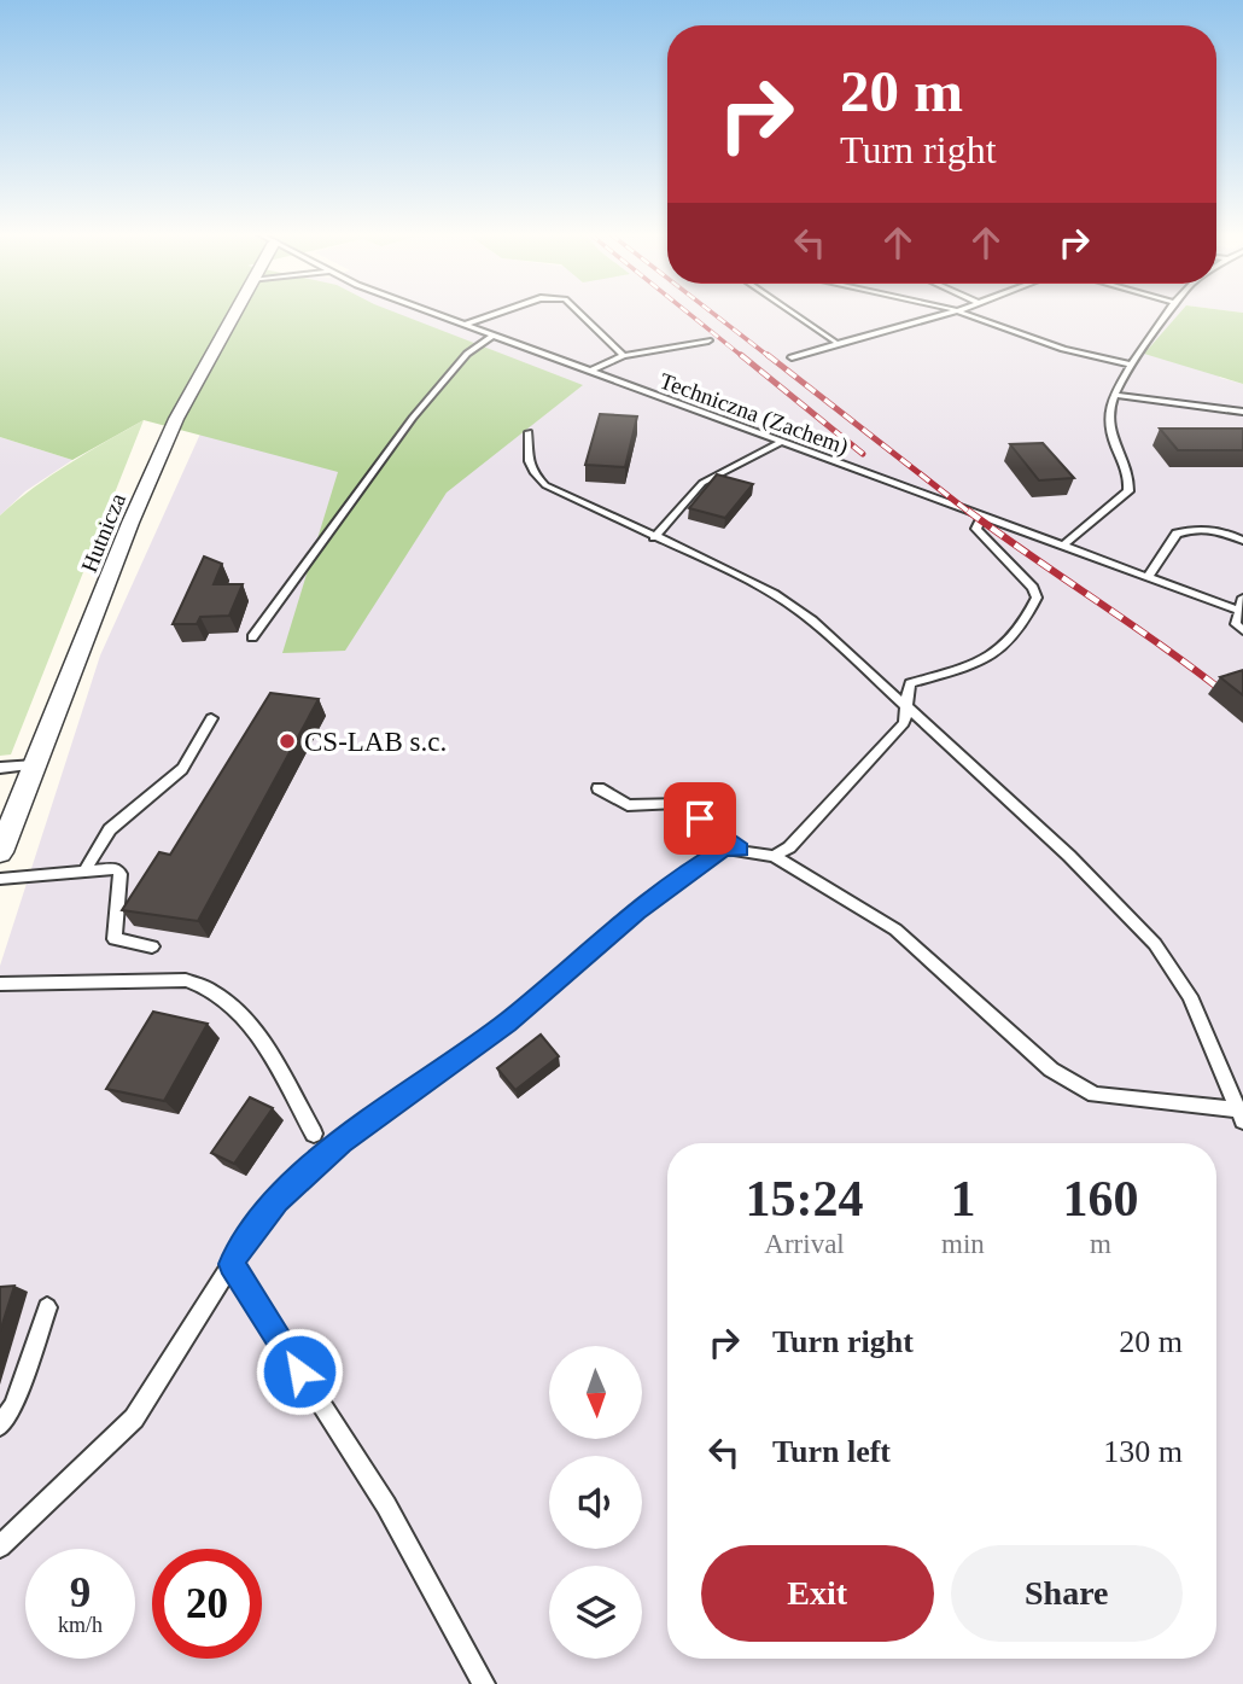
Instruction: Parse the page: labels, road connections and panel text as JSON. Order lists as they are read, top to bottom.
{
  "streets": {
    "street": ["Hutnicza"],
    "lane": ["Techniczna (Zachem)"]
  },
  "places": ["CS-LAB s.c."],
  "north": "bottom",
  "page": {
    "turn": ["20 m", "Turn right"],
    "eta": [
      "15:24",
      "Arrival",
      "1",
      "min",
      "160",
      "m"
    ],
    "list": [
      {
        "name": "Turn right",
        "value": "20 m"
      },
      {
        "name": "Turn left",
        "value": "130 m"
      }
    ],
    "buttons": ["Exit", "Share"],
    "speed": "9 km/h",
    "limit": "20"
  }
}
